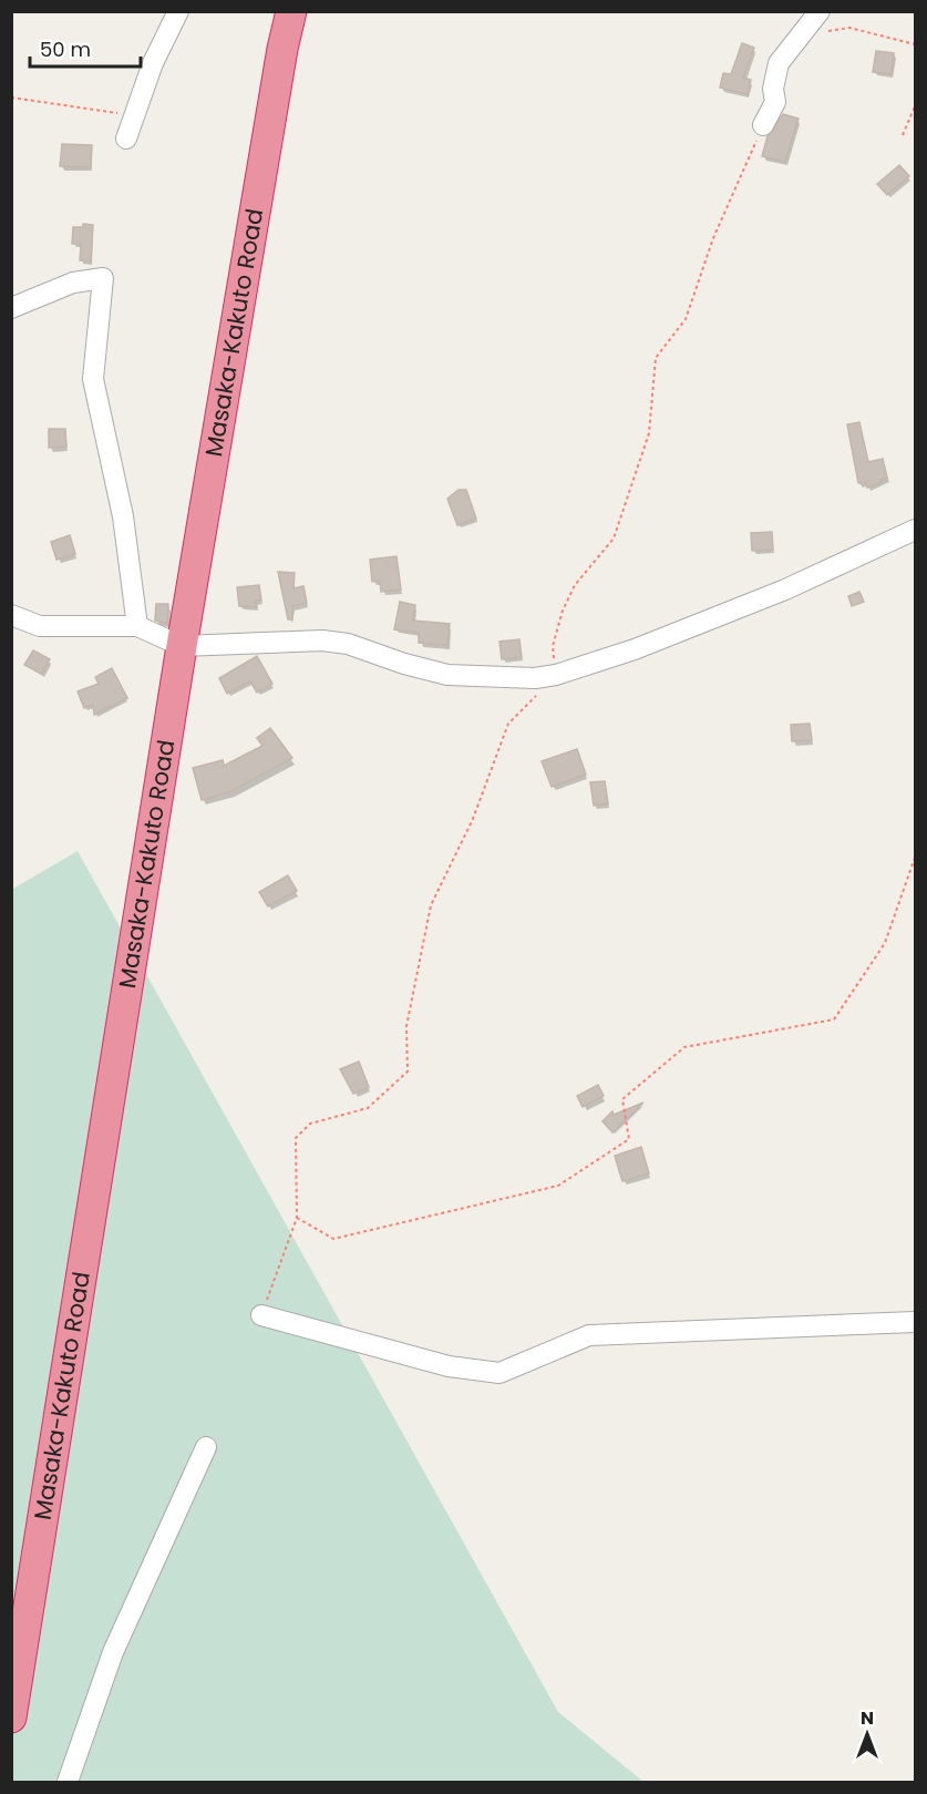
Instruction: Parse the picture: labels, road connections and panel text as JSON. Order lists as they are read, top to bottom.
{
  "streets": {
    "highway": ["Masaka-Kakuto Road"]
  },
  "scale_bar": "50 m",
  "north": "top"
}
